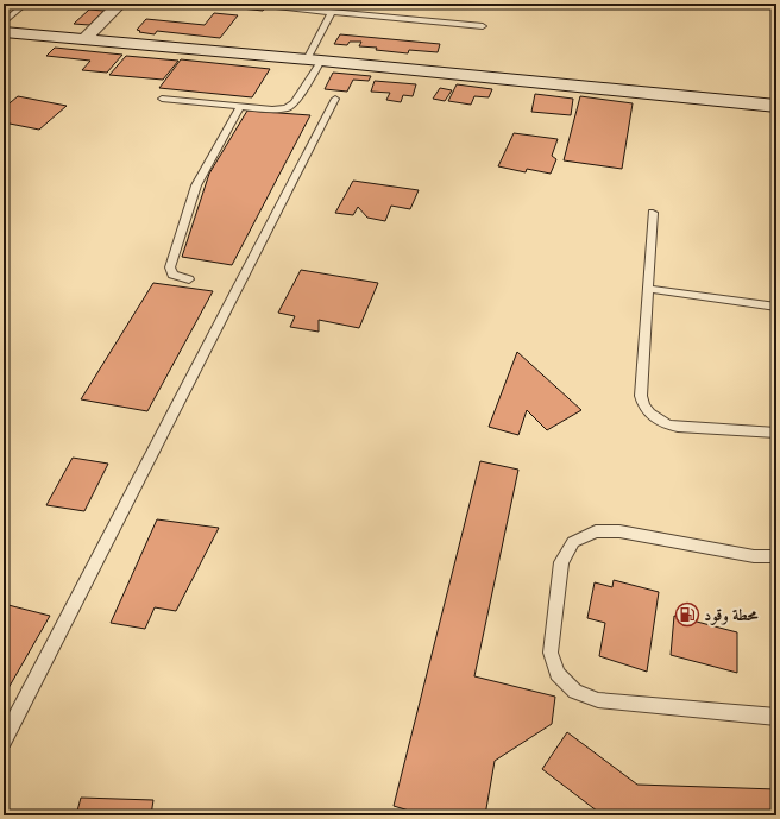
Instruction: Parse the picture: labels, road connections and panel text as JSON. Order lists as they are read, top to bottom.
{
  "places": {
    "fuel station": ["محطة وقود"]
  }
}
